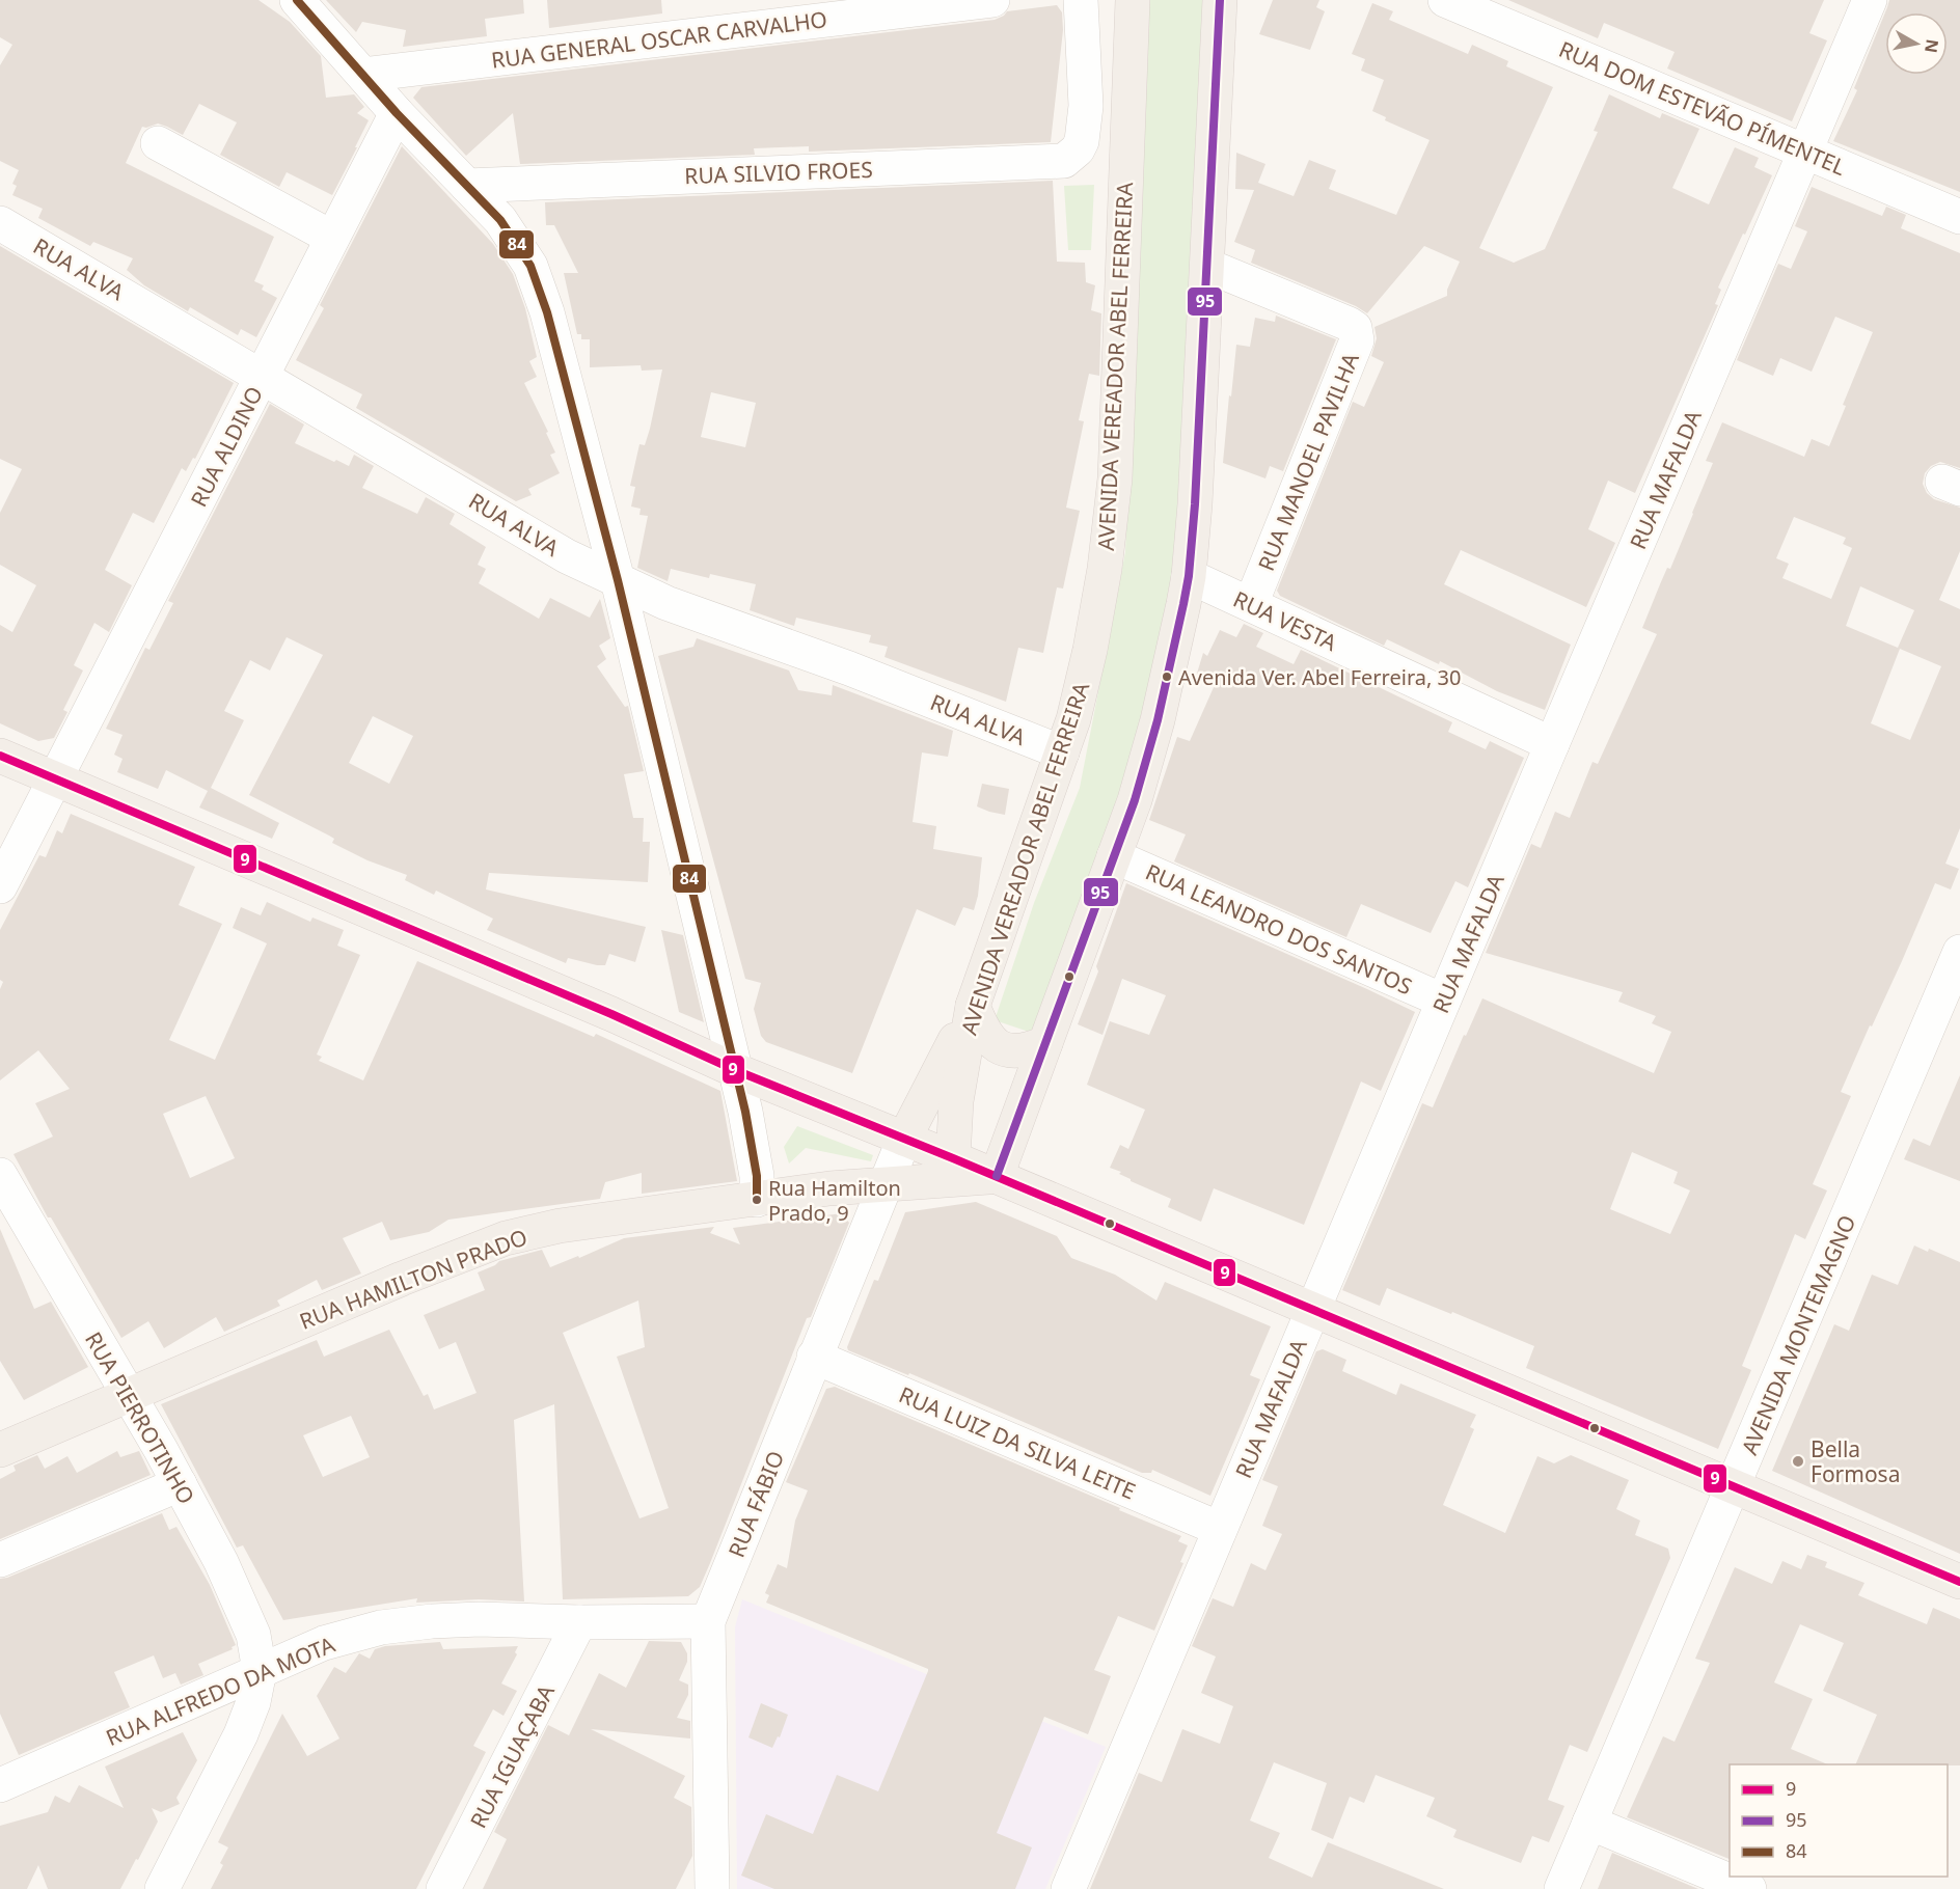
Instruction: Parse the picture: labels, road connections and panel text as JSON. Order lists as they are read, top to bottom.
{
  "streets": {
    "main road": ["AVENIDA VEREADOR ABEL FERREIRA", "RUA HAMILTON PRADO"],
    "street": [
      "RUA GENERAL OSCAR CARVALHO",
      "RUA DOM ESTEVÃO PÍMENTEL",
      "RUA SILVIO FROES",
      "RUA ALVA",
      "RUA ALDINO",
      "RUA MANOEL PAVILHA",
      "RUA MAFALDA",
      "RUA VESTA",
      "RUA LEANDRO DOS SANTOS",
      "AVENIDA MONTEMAGNO",
      "RUA PIERROTINHO",
      "RUA LUIZ DA SILVA LEITE",
      "RUA FÁBIO",
      "RUA ALFREDO DA MOTA",
      "RUA IGUAÇABA"
    ]
  },
  "crossings": [
    ["RUA DOM ESTEVÃO PÍMENTEL", "RUA MAFALDA"],
    ["RUA ALVA", "AVENIDA VEREADOR ABEL FERREIRA"],
    ["RUA ALVA", "RUA ALDINO"],
    ["RUA MANOEL PAVILHA", "RUA VESTA"],
    ["RUA MAFALDA", "RUA VESTA"],
    ["RUA MAFALDA", "RUA LEANDRO DOS SANTOS"],
    ["RUA MAFALDA", "RUA LUIZ DA SILVA LEITE"],
    ["RUA HAMILTON PRADO", "RUA PIERROTINHO"],
    ["RUA HAMILTON PRADO", "RUA FÁBIO"],
    ["RUA PIERROTINHO", "RUA ALFREDO DA MOTA"],
    ["RUA LUIZ DA SILVA LEITE", "RUA FÁBIO"],
    ["RUA FÁBIO", "RUA ALFREDO DA MOTA"],
    ["RUA ALFREDO DA MOTA", "RUA IGUAÇABA"]
  ],
  "places": ["Avenida Ver. Abel Ferreira, 30", "Rua Hamilton Prado, 9", "Bella Formosa"],
  "lines": ["transit line 95", "transit line 84", "transit line 9"],
  "legend": ["9", "95", "84"],
  "north": "right"
}
